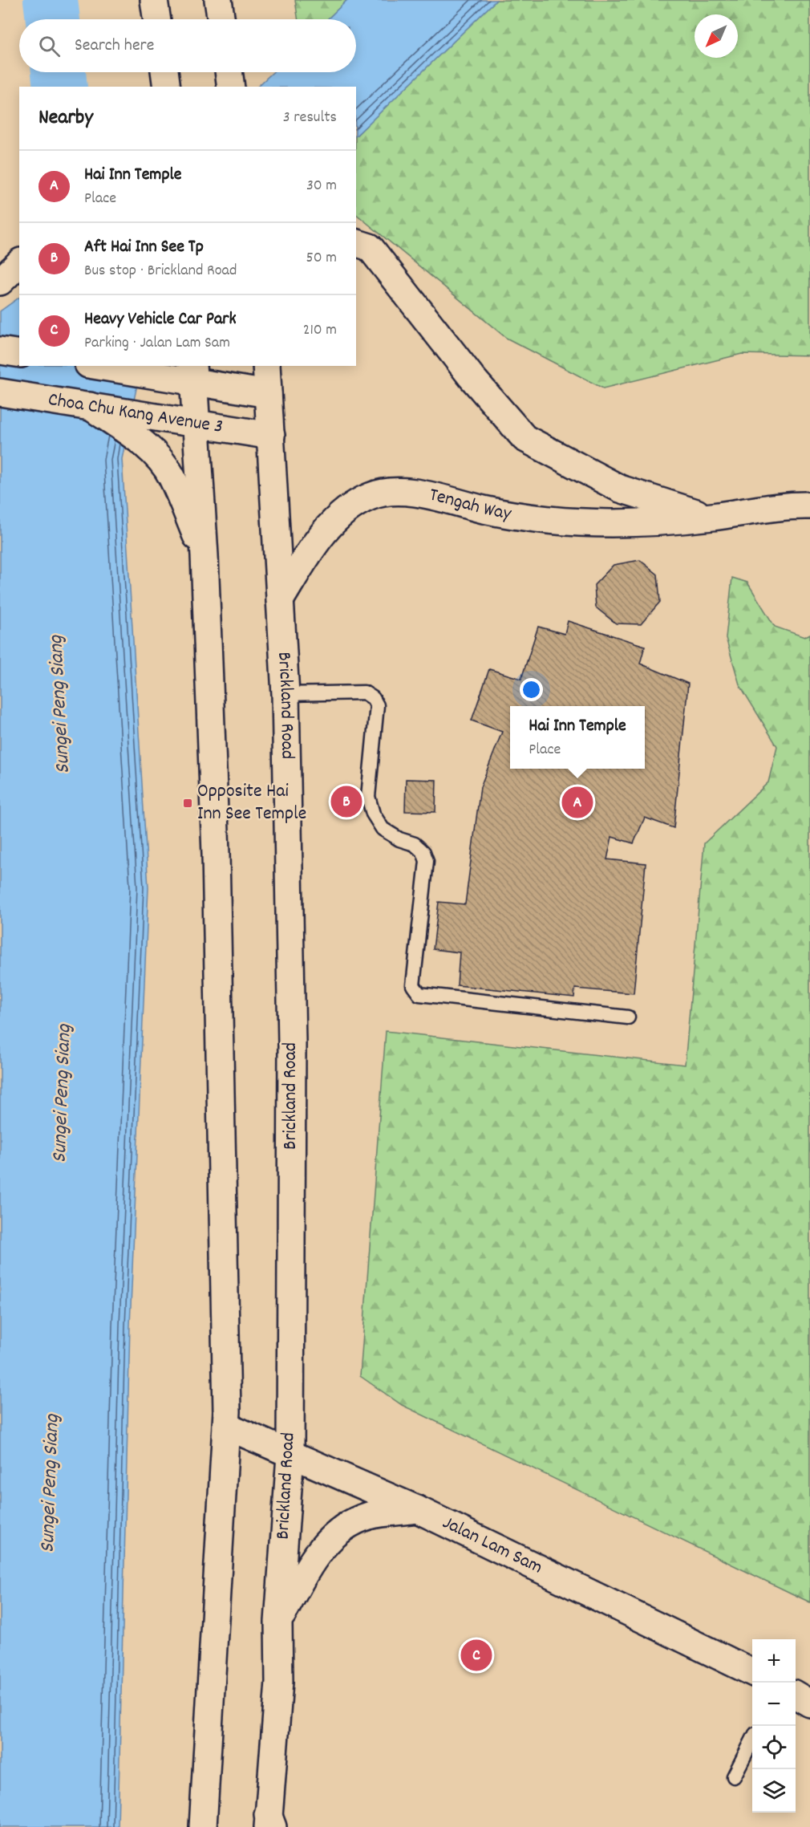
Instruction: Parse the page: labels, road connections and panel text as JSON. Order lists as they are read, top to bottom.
{
  "streets": {
    "main road": [
      "Choa Chu Kang Avenue 3",
      "Tengah Way",
      "Brickland Road",
      "Jalan Lam Sam"
    ]
  },
  "crossings": [
    ["Choa Chu Kang Avenue 3", "Brickland Road"],
    ["Tengah Way", "Brickland Road"],
    ["Brickland Road", "Jalan Lam Sam"]
  ],
  "water": ["Sungei Peng Siang"],
  "places": {
    "transit": ["Opposite Hai Inn See Temple"]
  },
  "north": "bottom left",
  "page": {
    "search": "Search here",
    "heading": ["Nearby", "3 results"],
    "list": [
      {
        "mark": "A",
        "name": "Hai Inn Temple",
        "note": "Place",
        "value": "30 m"
      },
      {
        "mark": "B",
        "name": "Aft Hai Inn See Tp",
        "note": "Bus stop · Brickland Road",
        "value": "50 m"
      },
      {
        "mark": "C",
        "name": "Heavy Vehicle Car Park",
        "note": "Parking · Jalan Lam Sam",
        "value": "210 m"
      }
    ],
    "popup": ["Hai Inn Temple", "Place"],
    "pins": ["B", "A", "C"],
    "map_buttons": ["+", "−"]
  }
}
